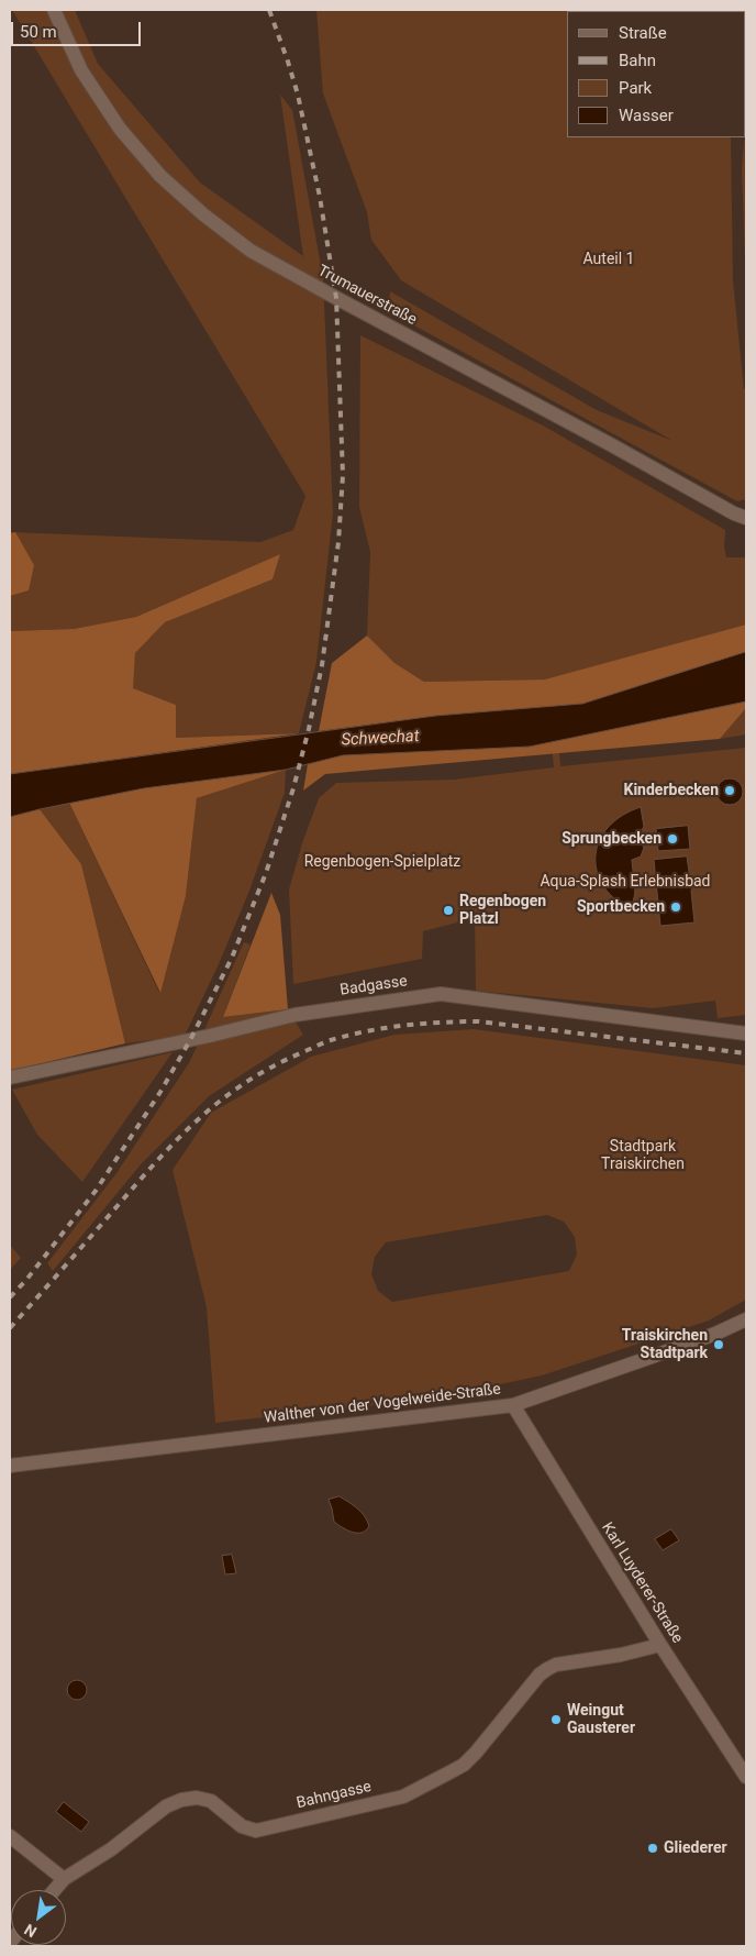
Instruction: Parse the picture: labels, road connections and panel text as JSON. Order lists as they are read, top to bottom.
{
  "streets": {
    "street": [
      "Trumauerstraße",
      "Badgasse",
      "Walther von der Vogelweide-Straße",
      "Karl Luyderer-Straße",
      "Bahngasse"
    ]
  },
  "crossings": [
    ["Walther von der Vogelweide-Straße", "Karl Luyderer-Straße"],
    ["Karl Luyderer-Straße", "Bahngasse"]
  ],
  "water": ["Schwechat"],
  "parks": [
    "Auteil 1",
    "Regenbogen-Spielplatz",
    "Aqua-Splash Erlebnisbad",
    "Stadtpark Traiskirchen"
  ],
  "places": [
    "Kinderbecken",
    "Sprungbecken",
    "Sportbecken",
    "Regenbogen Platzl",
    "Traiskirchen Stadtpark",
    "Weingut Gausterer",
    "Gliederer"
  ],
  "legend": [
    "Straße",
    "Bahn",
    "Park",
    "Wasser"
  ],
  "scale_bar": "50 m",
  "north": "bottom left"
}
